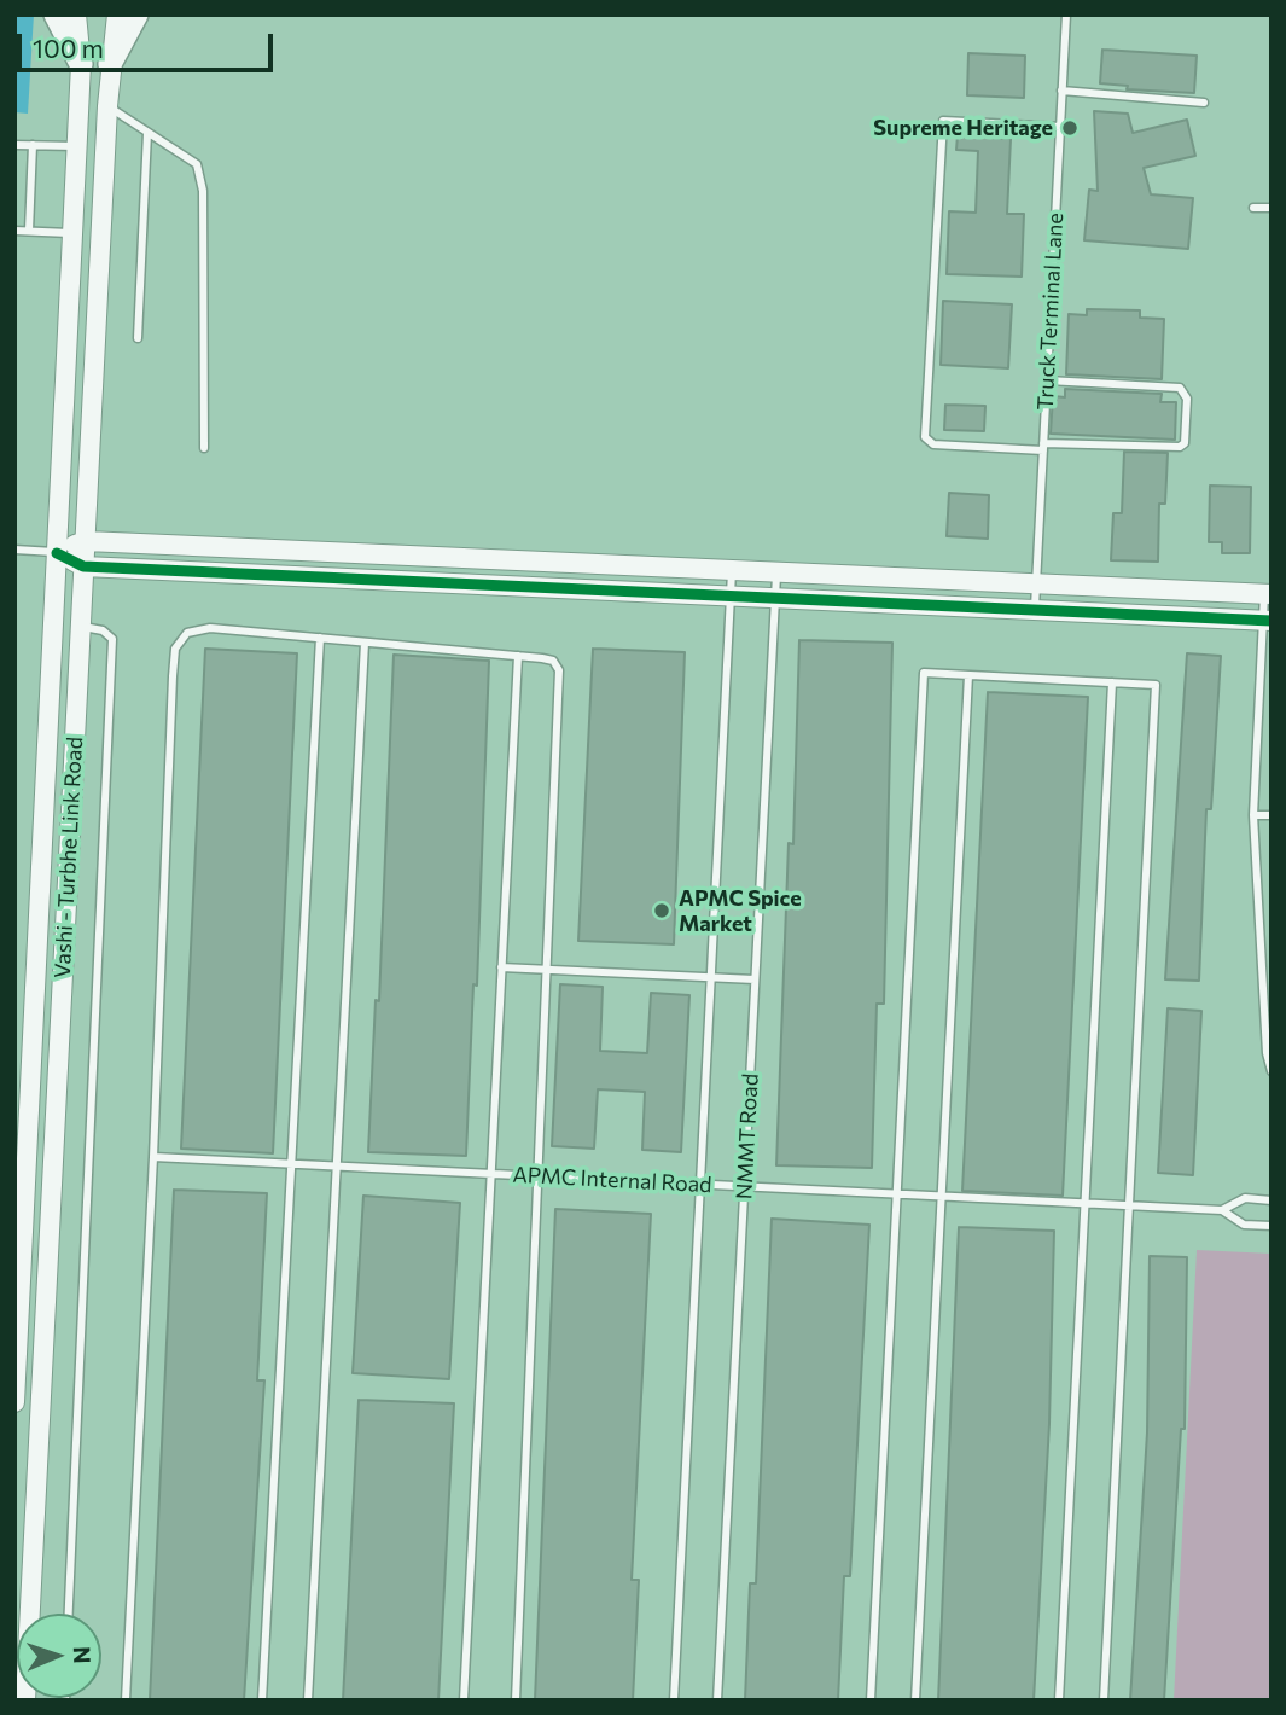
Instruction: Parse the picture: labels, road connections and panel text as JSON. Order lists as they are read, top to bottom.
{
  "streets": {
    "main road": ["Vashi - Turbhe Link Road"],
    "lane": ["Truck Terminal Lane", "NMMT Road", "APMC Internal Road"]
  },
  "crossings": [
    ["NMMT Road", "APMC Internal Road"]
  ],
  "places": ["Supreme Heritage", "APMC Spice Market"],
  "scale_bar": "100 m",
  "north": "right"
}
